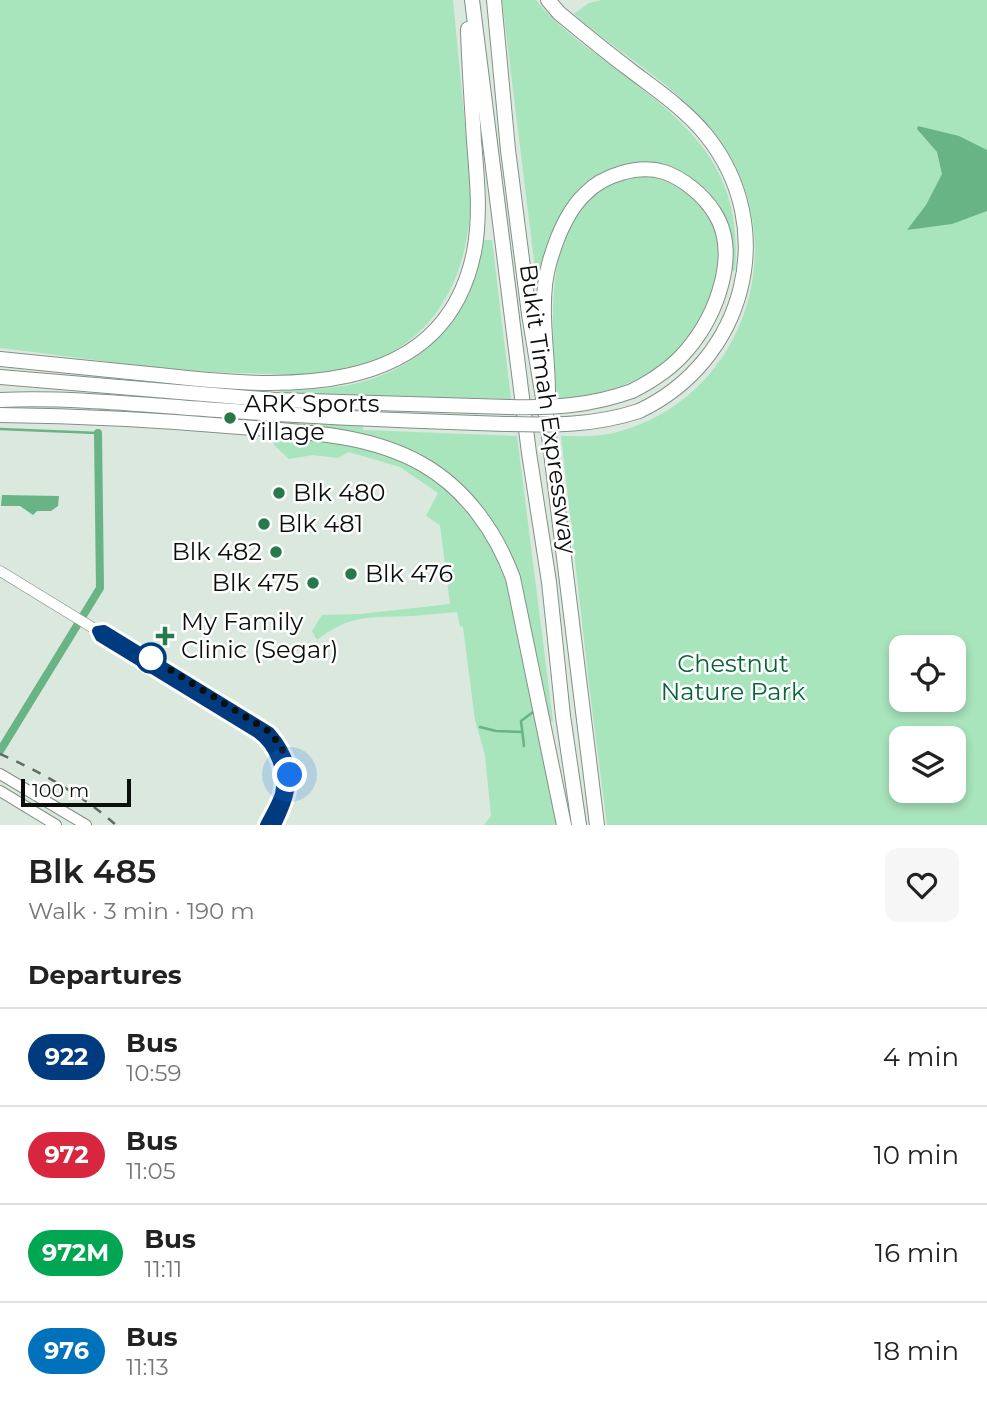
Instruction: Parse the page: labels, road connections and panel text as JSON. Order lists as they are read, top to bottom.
{
  "streets": {
    "highway": ["Bukit Timah Expressway"]
  },
  "parks": ["Chestnut Nature Park"],
  "places": {
    "other": [
      "ARK Sports Village",
      "Blk 480",
      "Blk 481",
      "Blk 482",
      "Blk 476",
      "Blk 475"
    ],
    "health": ["My Family Clinic (Segar)"]
  },
  "lines": ["bus line 922"],
  "scale_bar": "100 m",
  "page": {
    "scale": "100 m",
    "heading": [
      ["Blk 485", "Walk · 3 min · 190 m"],
      "Departures"
    ],
    "list": [
      {
        "mark": "922",
        "name": "Bus",
        "note": "10:59",
        "value": "4 min"
      },
      {
        "mark": "972",
        "name": "Bus",
        "note": "11:05",
        "value": "10 min"
      },
      {
        "mark": "972M",
        "name": "Bus",
        "note": "11:11",
        "value": "16 min"
      },
      {
        "mark": "976",
        "name": "Bus",
        "note": "11:13",
        "value": "18 min"
      }
    ]
  }
}
